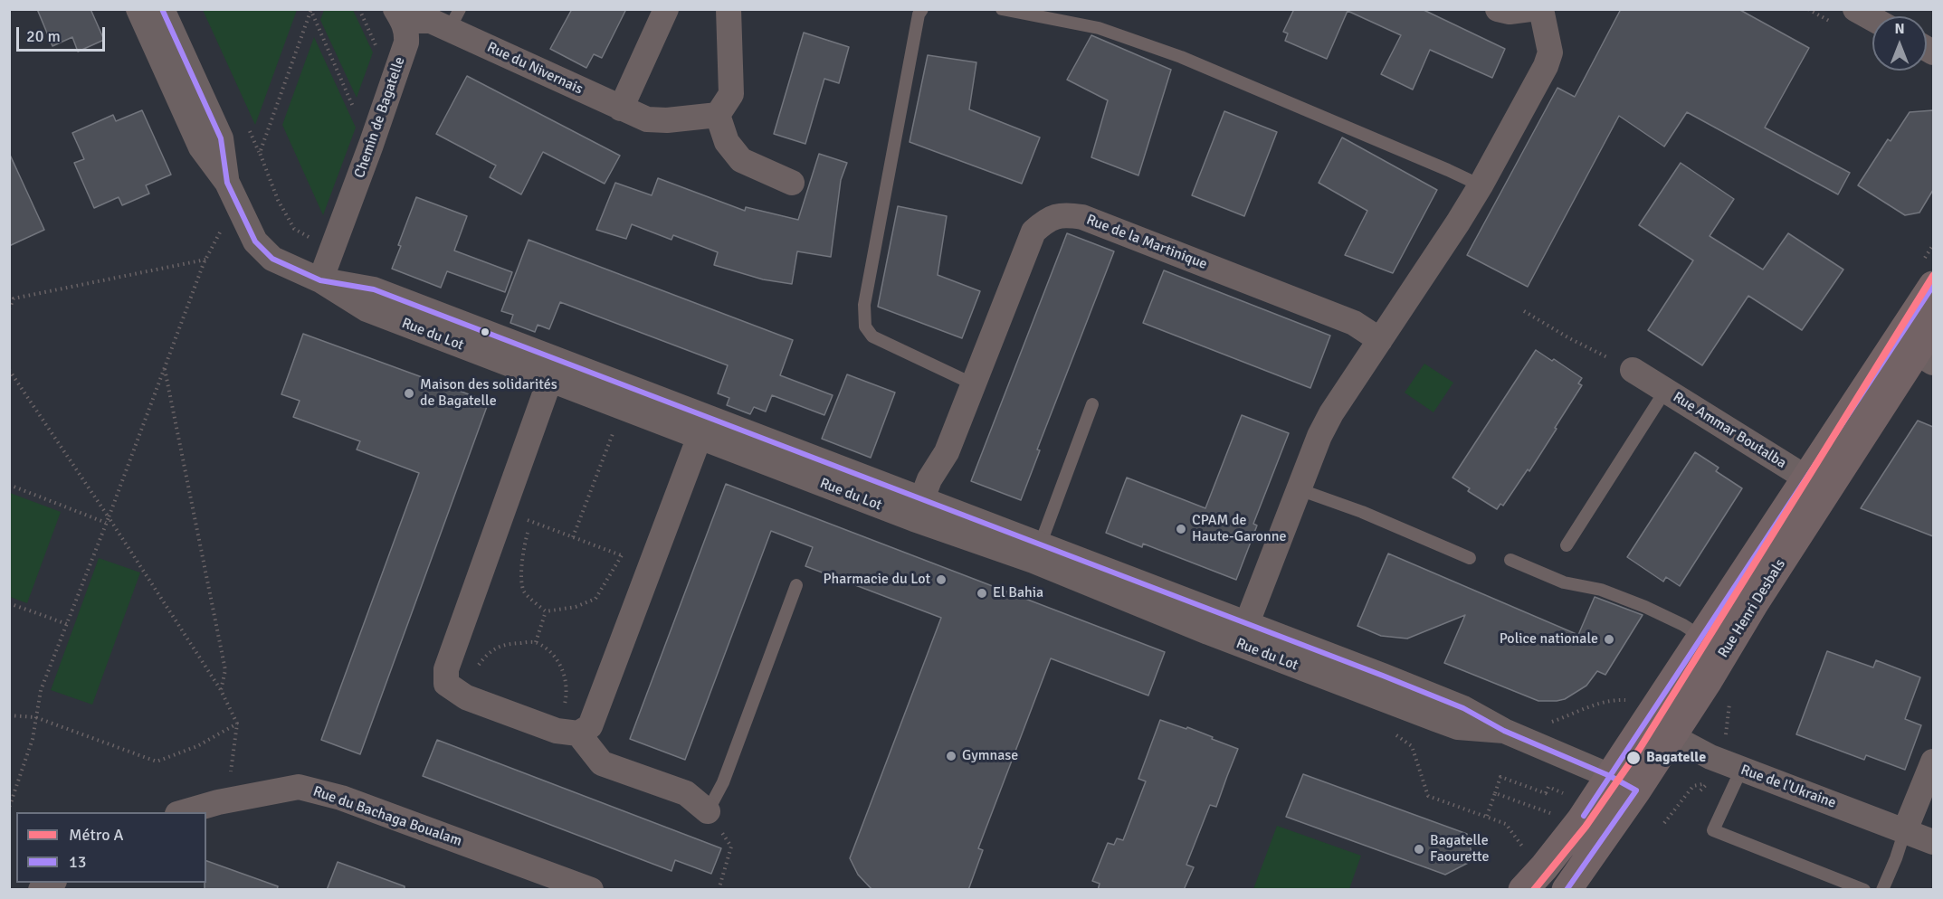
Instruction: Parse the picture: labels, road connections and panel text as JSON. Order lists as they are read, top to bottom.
{
  "streets": {
    "street": [
      "Rue du Nivernais",
      "Chemin de Bagatelle",
      "Rue de la Martinique",
      "Rue du Lot",
      "Rue Ammar Boutalba",
      "Rue Henri Desbals",
      "Rue de l'Ukraine",
      "Rue du Bachaga Boualam"
    ]
  },
  "crossings": [
    ["Rue du Nivernais", "Chemin de Bagatelle"],
    ["Chemin de Bagatelle", "Rue du Lot"],
    ["Rue de la Martinique", "Rue du Lot"],
    ["Rue du Lot", "Rue Henri Desbals"],
    ["Rue Ammar Boutalba", "Rue Henri Desbals"],
    ["Rue Henri Desbals", "Rue de l'Ukraine"]
  ],
  "places": [
    "Maison des solidarités de Bagatelle",
    "CPAM de Haute-Garonne",
    "Pharmacie du Lot",
    "El Bahia",
    "Police nationale",
    "Gymnase",
    "Bagatelle",
    "Bagatelle Faourette"
  ],
  "lines": ["transit line 13", "metro line A"],
  "legend": ["Métro A", "13"],
  "scale_bar": "20 m",
  "north": "top"
}
